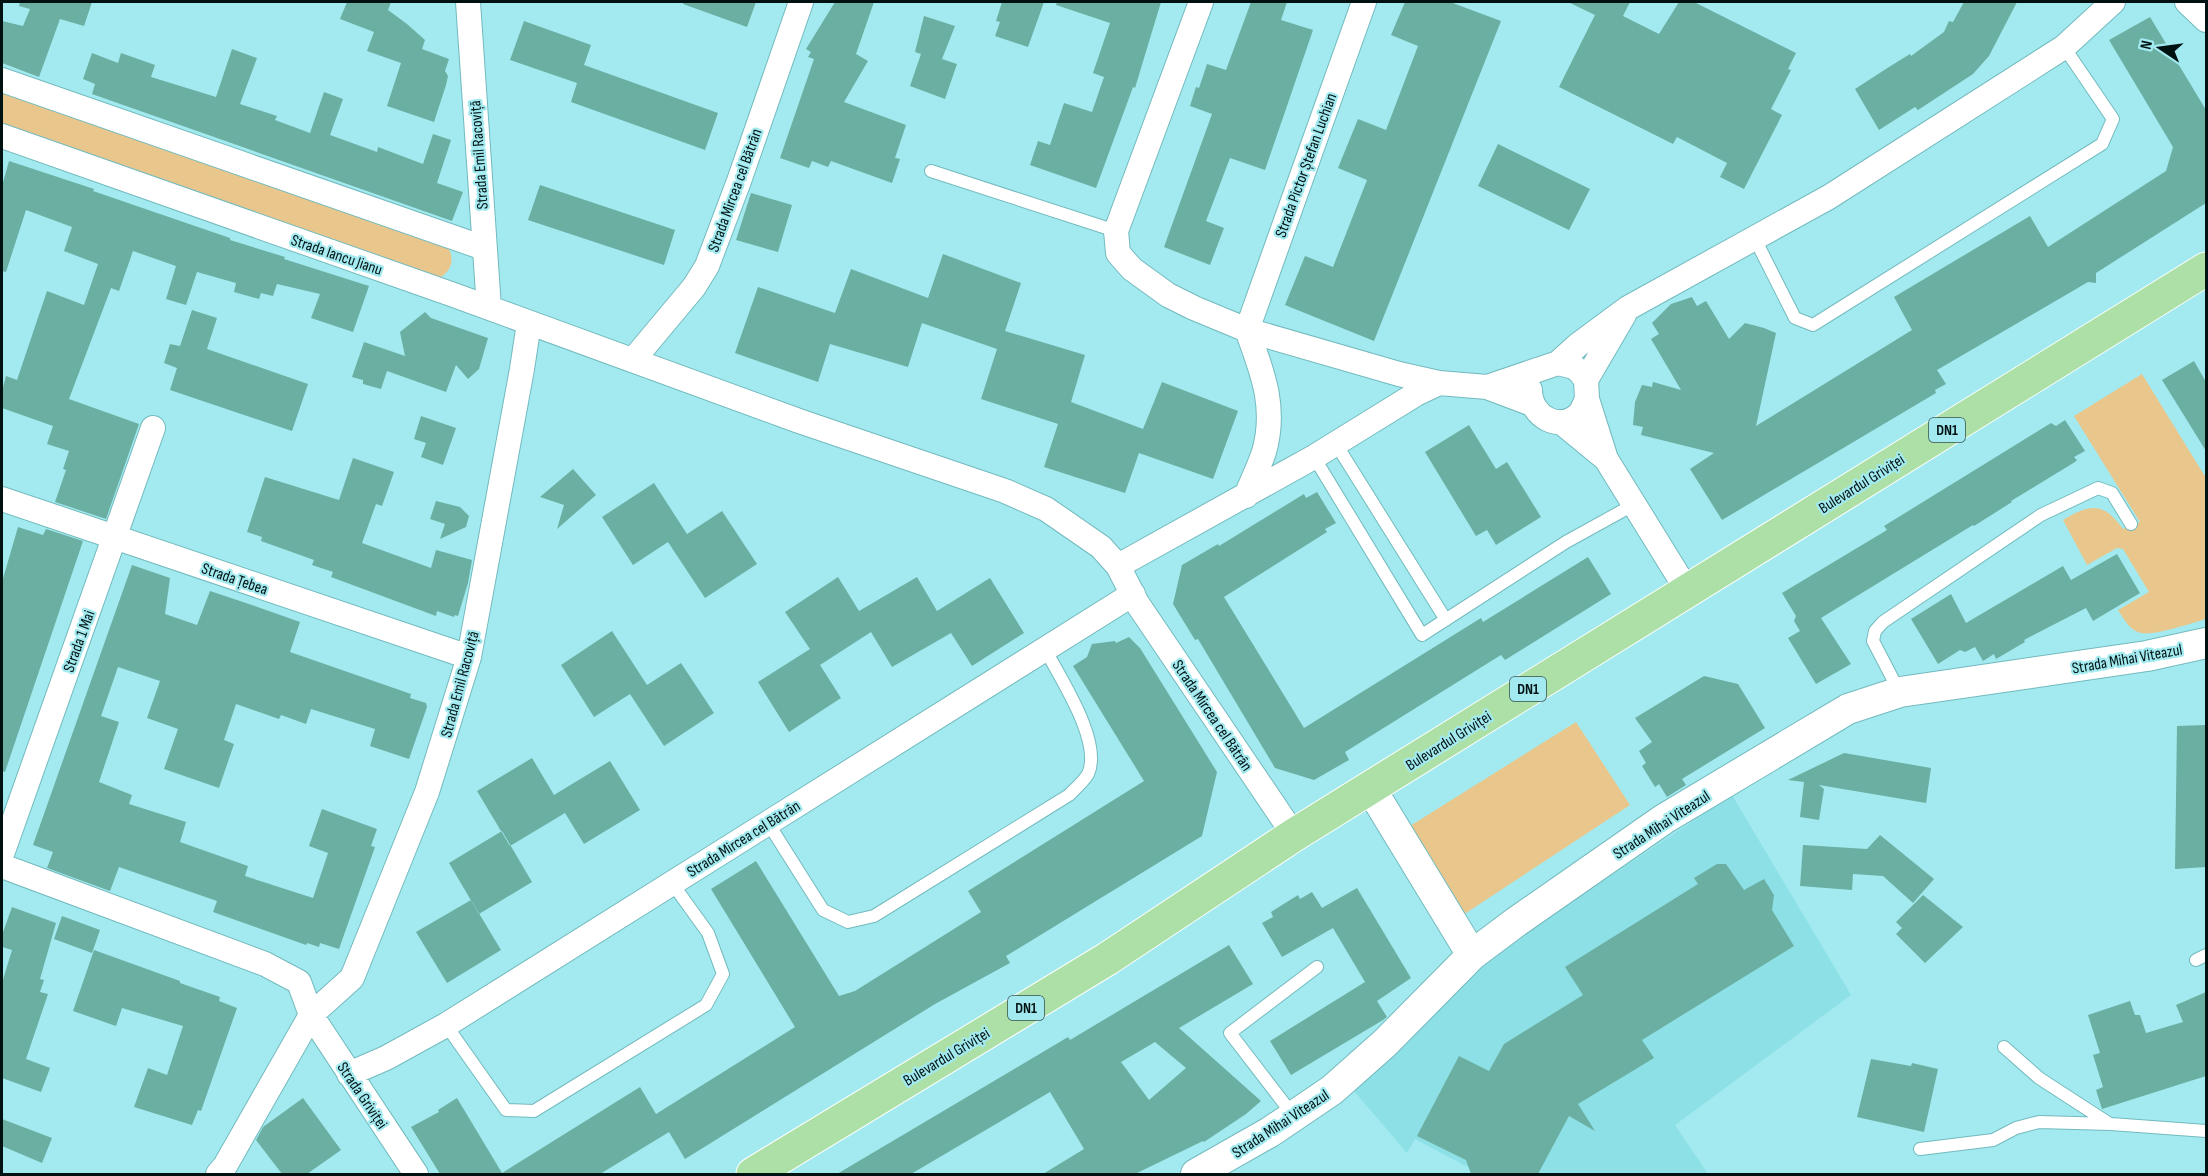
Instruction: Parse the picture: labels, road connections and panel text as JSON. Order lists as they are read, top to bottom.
{
  "streets": {
    "main road": ["DN1", "Bulevardul Griviței"],
    "street": [
      "Strada Emil Racoviță",
      "Strada Pictor Ștefan Luchian",
      "Strada Mircea cel Bătrân",
      "Strada Iancu Jianu",
      "Strada Țebea",
      "Strada 1 Mai",
      "Strada Mihai Viteazul",
      "Strada Griviței"
    ]
  },
  "crossings": [
    ["Strada Emil Racoviță", "Strada Iancu Jianu"],
    ["Strada Emil Racoviță", "Strada Țebea"],
    ["Strada Emil Racoviță", "Strada Griviței"],
    ["Strada Mircea cel Bătrân", "Strada Iancu Jianu"],
    ["Strada Mircea cel Bătrân", "Bulevardul Griviței"],
    ["Strada Mircea cel Bătrân", "Strada Griviței"],
    ["Strada Țebea", "Strada 1 Mai"]
  ],
  "north": "left"
}
